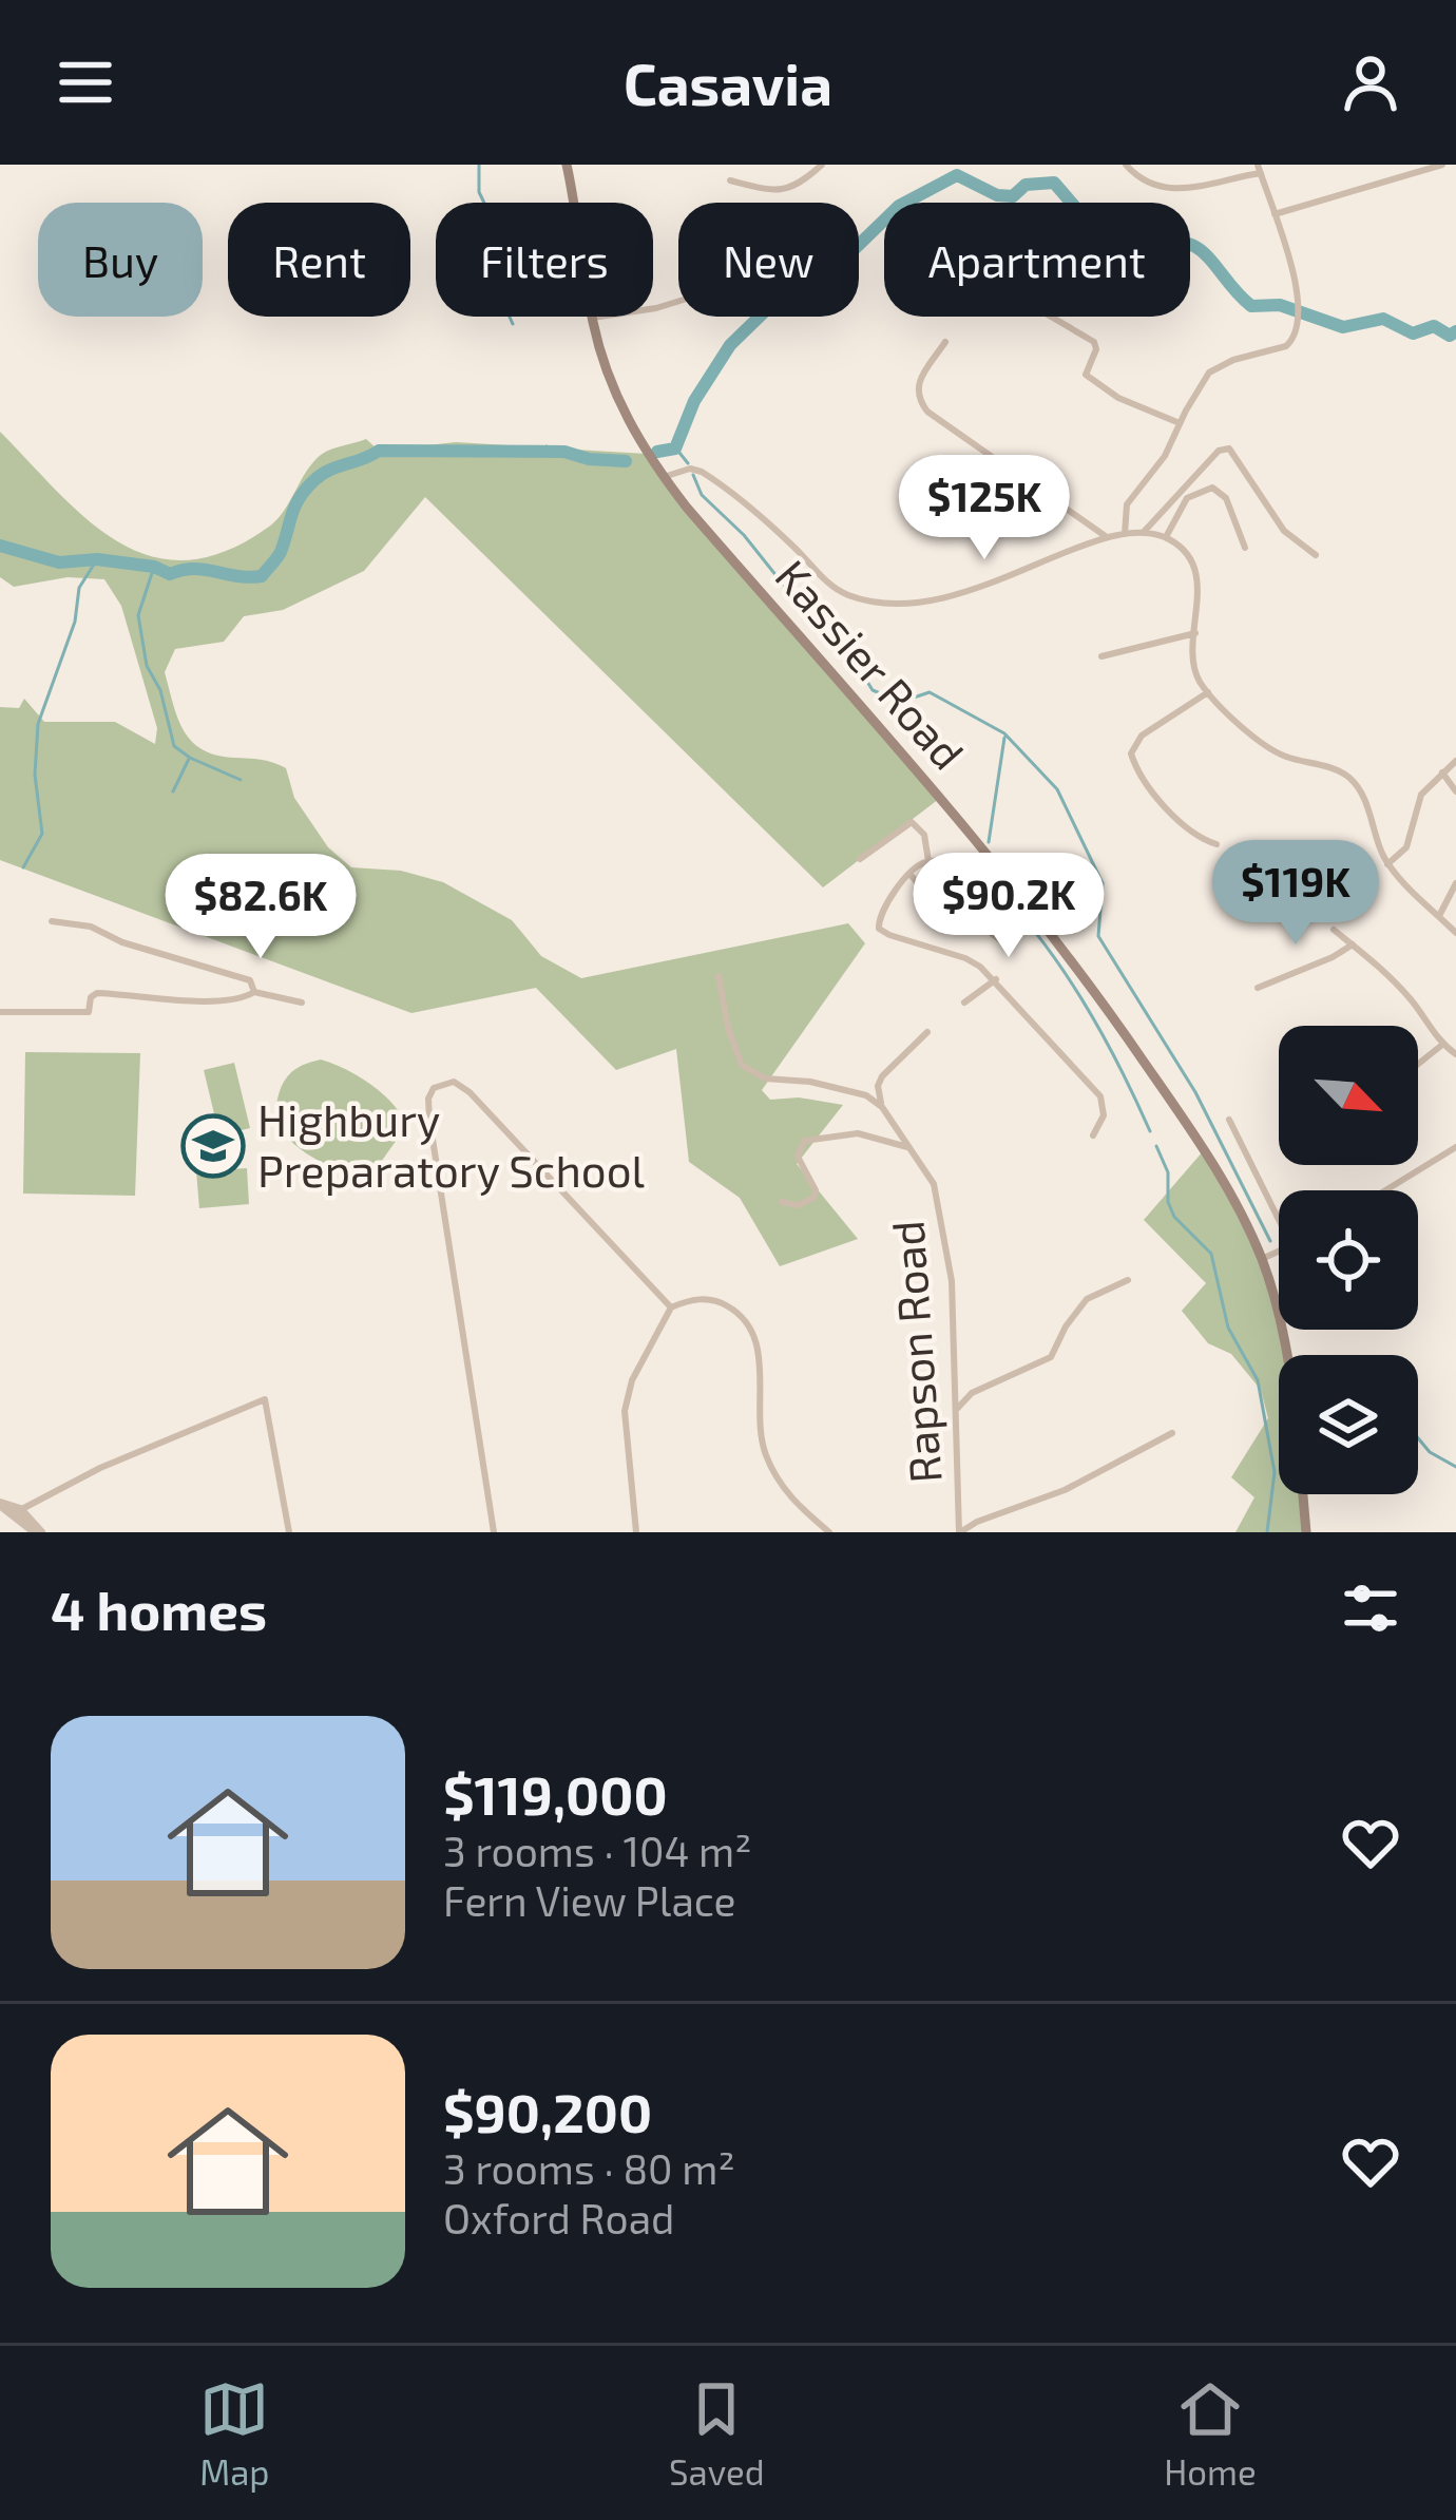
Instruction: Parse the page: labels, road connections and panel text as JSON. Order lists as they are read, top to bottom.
{
  "streets": {
    "main road": ["Kassier Road"],
    "street": ["Rapson Road"]
  },
  "places": {
    "school or university": ["Highbury Preparatory School"]
  },
  "north": "bottom right",
  "page": {
    "header": "Casavia",
    "chip": [
      "Buy",
      "Rent",
      "Filters",
      "New",
      "Apartment"
    ],
    "price": [
      "$125K",
      "$119K",
      "$90.2K",
      "$82.6K"
    ],
    "heading": "4 homes",
    "list": [
      {
        "name": "$119,000",
        "note": "3 rooms · 104 m² · Fern View Place"
      },
      {
        "name": "$90,200",
        "note": "3 rooms · 80 m² · Oxford Road"
      }
    ],
    "tabs": ["Map", "Saved", "Home"]
  }
}
